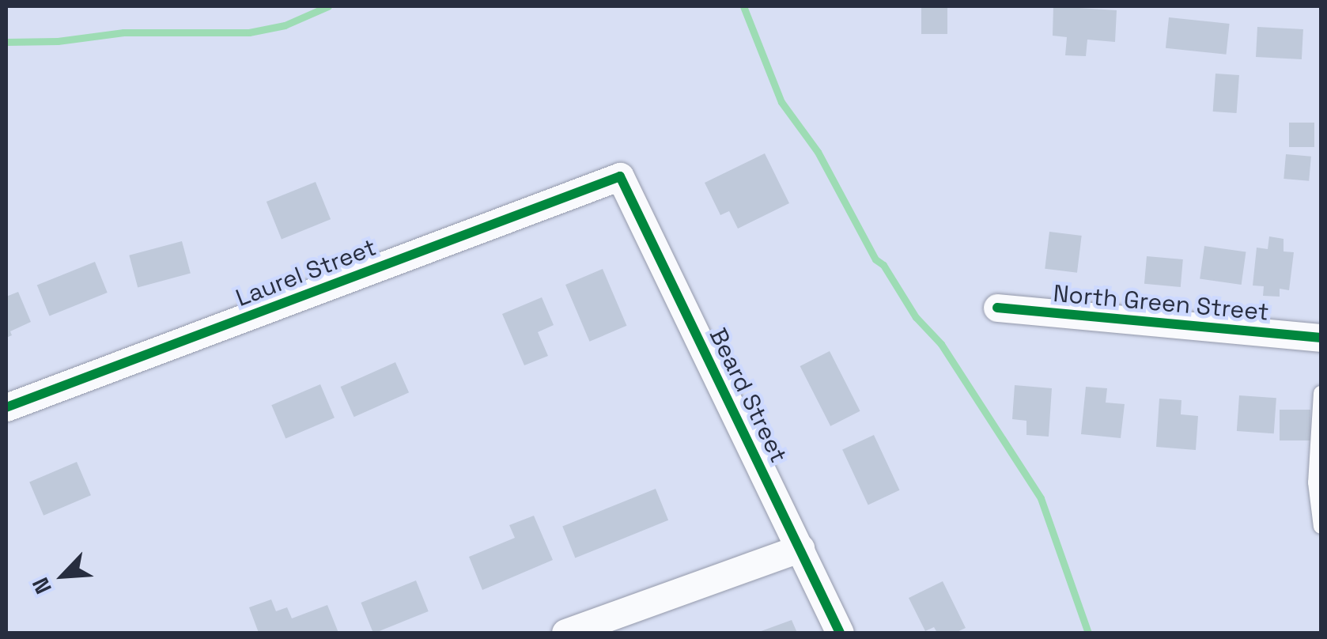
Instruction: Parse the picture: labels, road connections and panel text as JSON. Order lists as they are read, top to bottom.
{
  "streets": {
    "street": ["Laurel Street", "North Green Street", "Beard Street"]
  },
  "crossings": [
    ["Laurel Street", "Beard Street"]
  ],
  "north": "bottom left"
}
